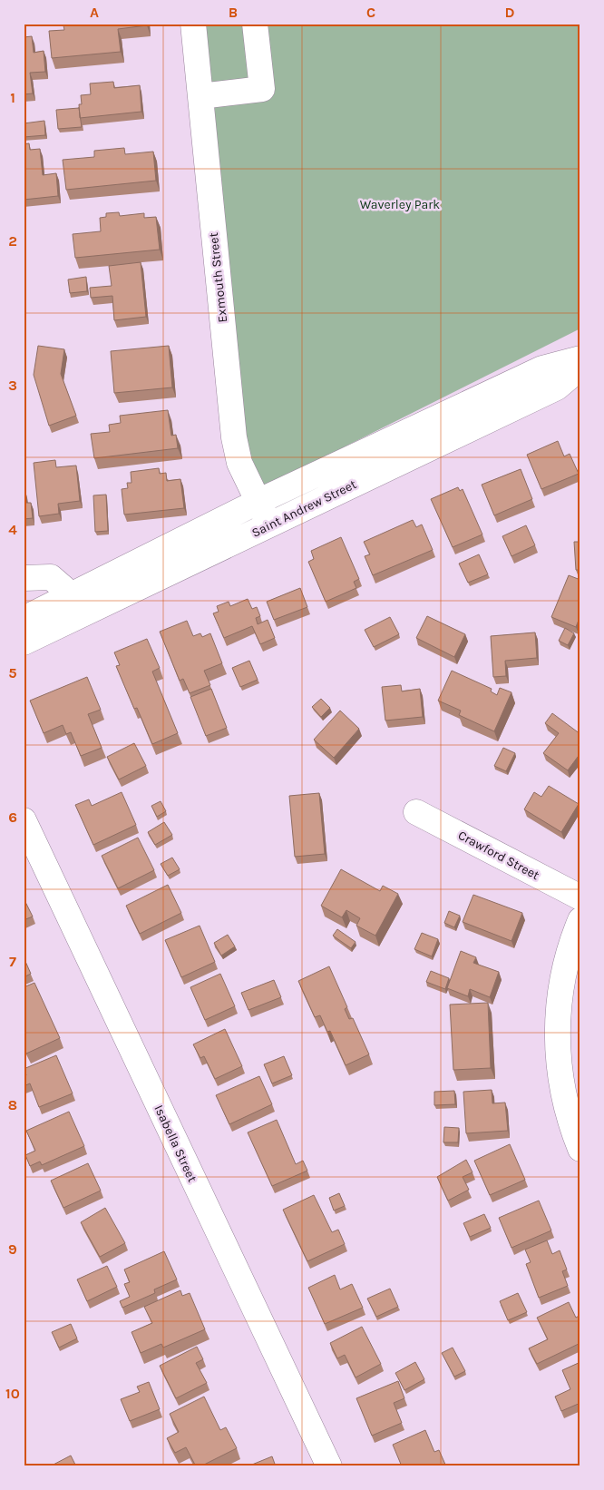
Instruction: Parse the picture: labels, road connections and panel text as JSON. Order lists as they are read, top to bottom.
{
  "streets": {
    "street": [
      "Exmouth Street",
      "Saint Andrew Street",
      "Crawford Street",
      "Isabella Street"
    ]
  },
  "crossings": [
    ["Exmouth Street", "Saint Andrew Street"]
  ],
  "parks": ["Waverley Park"],
  "grid": {
    "columns": [
      "A",
      "B",
      "C",
      "D"
    ],
    "rows": [
      "1",
      "2",
      "3",
      "4",
      "5",
      "6",
      "7",
      "8",
      "9",
      "10"
    ]
  }
}
